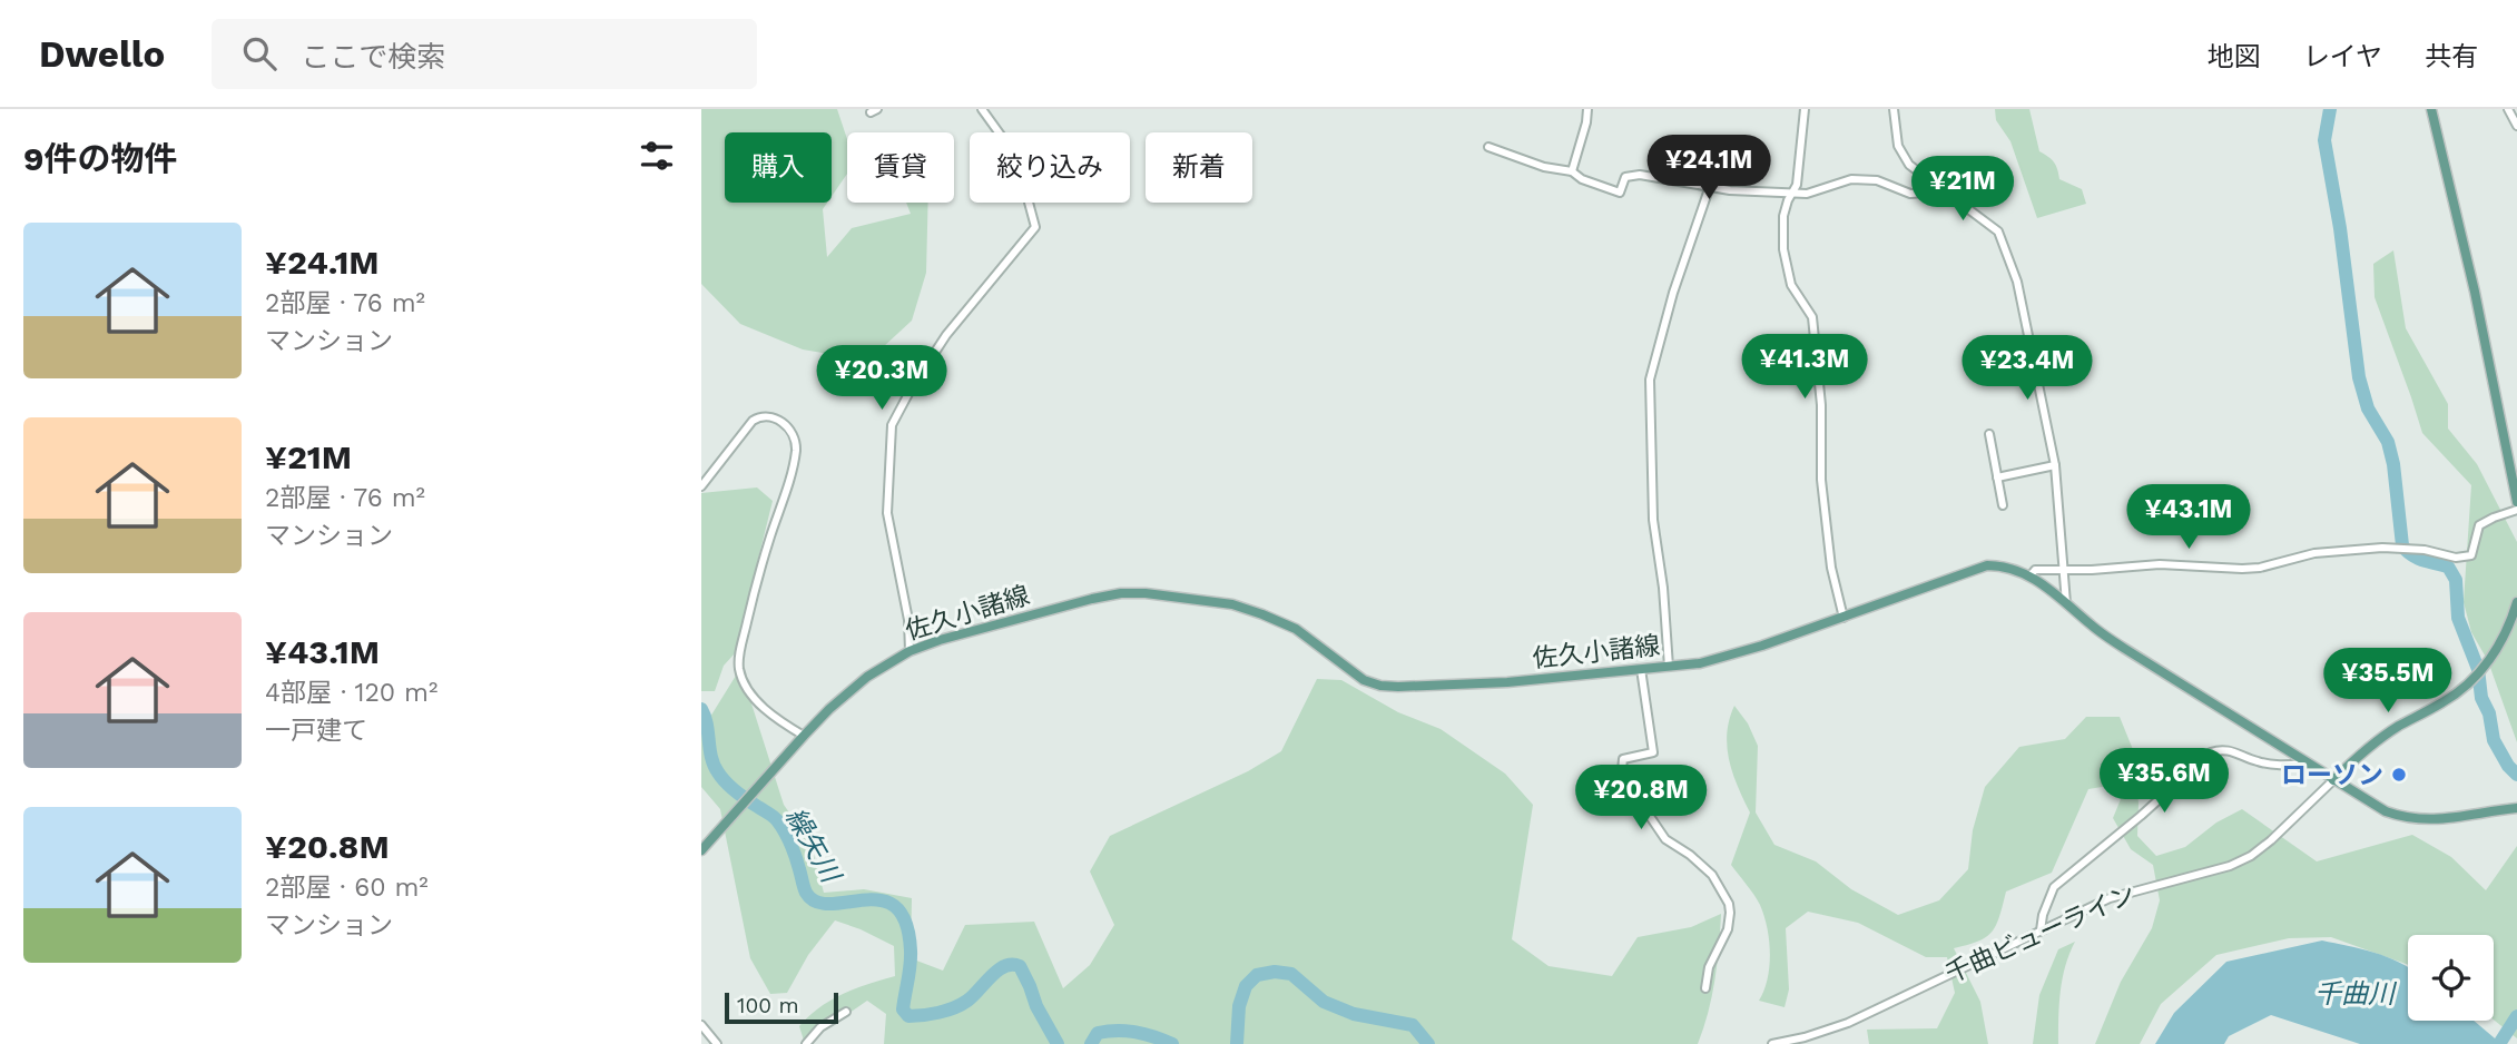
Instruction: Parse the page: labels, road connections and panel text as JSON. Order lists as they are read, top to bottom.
{
  "streets": {
    "main road": ["佐久小諸線"],
    "street": ["千曲ビューライン"]
  },
  "crossings": [
    ["佐久小諸線", "千曲ビューライン"]
  ],
  "water": ["繰矢川", "千曲川"],
  "places": ["ローソン"],
  "scale_bar": "100 m",
  "page": {
    "header": "Dwello",
    "search": "ここで検索",
    "nav": ["地図", "レイヤ", "共有"],
    "heading": "9件の物件",
    "chip": [
      "購入",
      "賃貸",
      "絞り込み",
      "新着"
    ],
    "price": [
      "¥24.1M",
      "¥21M",
      "¥41.3M",
      "¥23.4M",
      "¥20.3M",
      "¥43.1M",
      "¥35.5M",
      "¥35.6M",
      "¥20.8M"
    ],
    "list": [
      {
        "name": "¥24.1M",
        "note": "2部屋 · 76 m² · マンション"
      },
      {
        "name": "¥21M",
        "note": "2部屋 · 76 m² · マンション"
      },
      {
        "name": "¥43.1M",
        "note": "4部屋 · 120 m² · 一戸建て"
      },
      {
        "name": "¥20.8M",
        "note": "2部屋 · 60 m² · マンション"
      }
    ],
    "scale": "100 m"
  }
}
